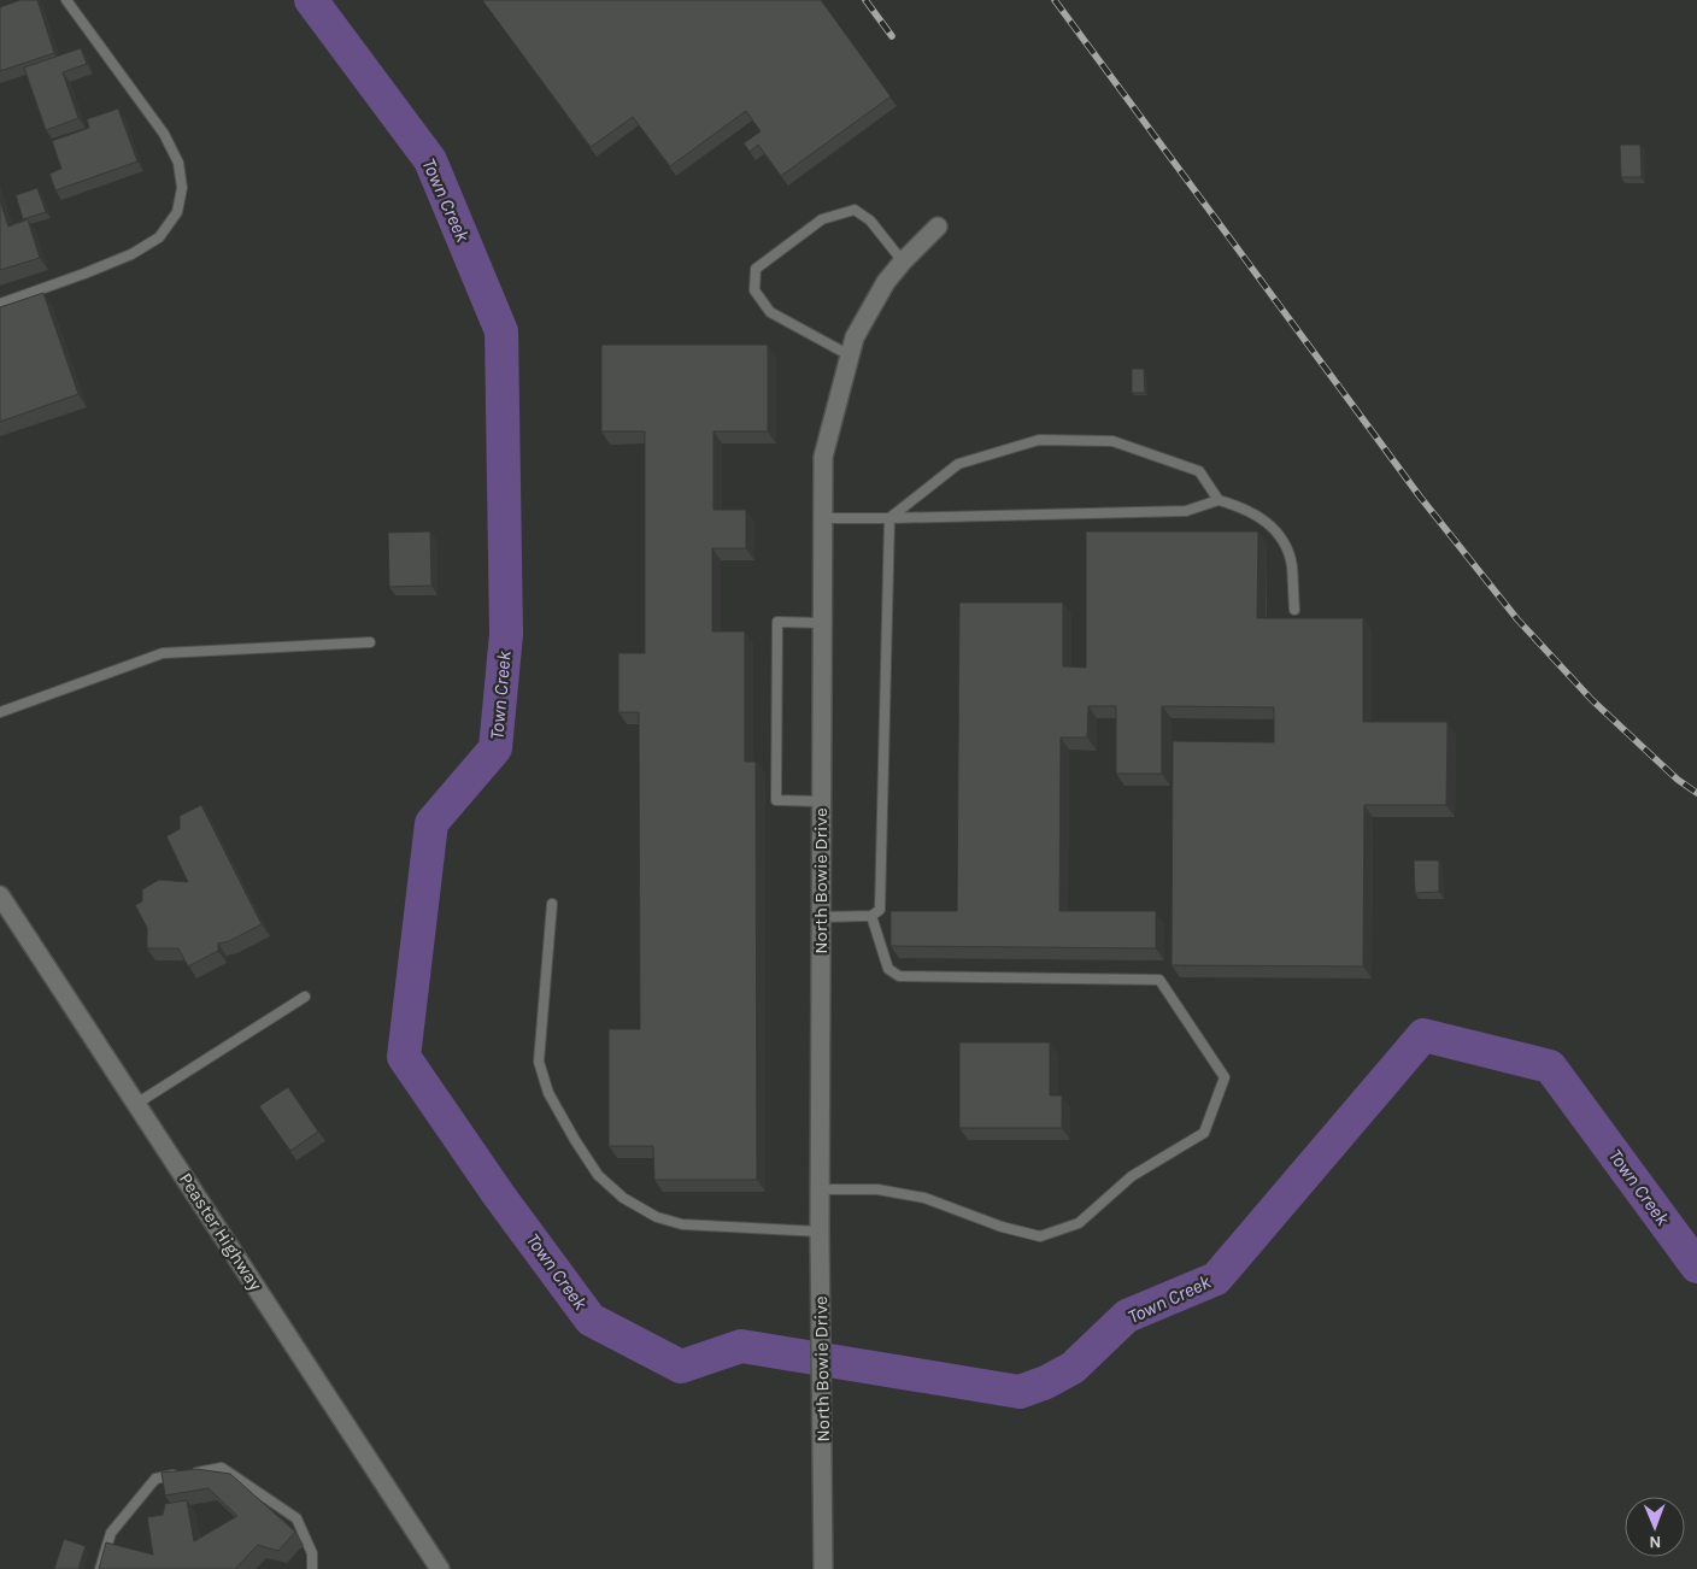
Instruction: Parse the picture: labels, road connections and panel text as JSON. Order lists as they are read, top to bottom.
{
  "streets": {
    "street": ["North Bowie Drive", "Peaster Highway"]
  },
  "water": ["Town Creek"],
  "north": "bottom"
}
